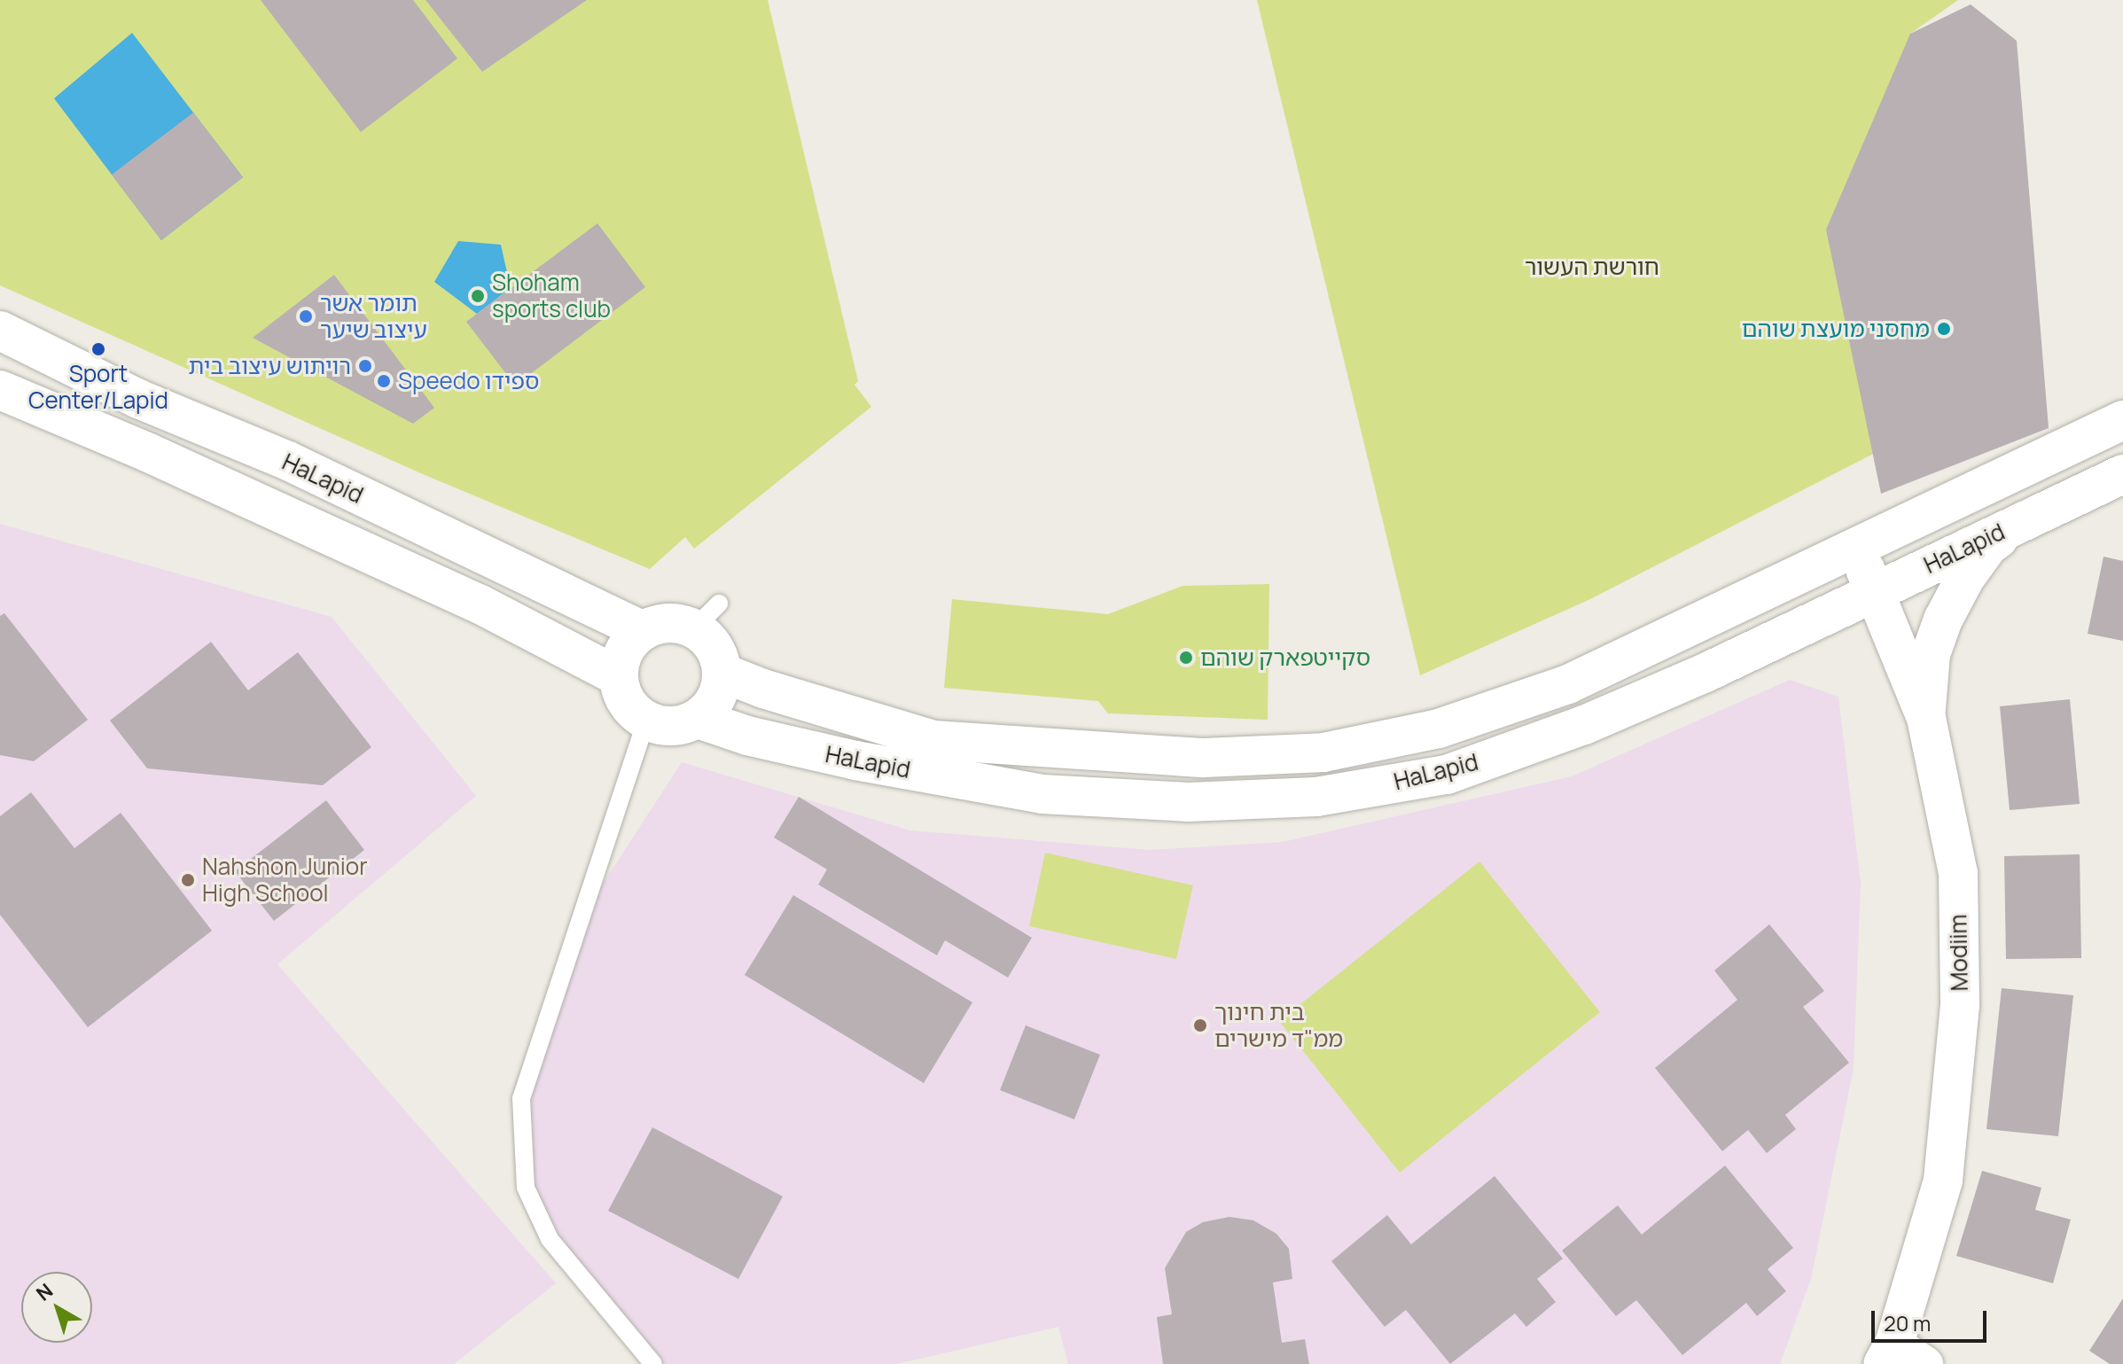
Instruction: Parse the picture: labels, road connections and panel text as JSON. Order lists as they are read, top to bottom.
{
  "streets": {
    "street": ["HaLapid", "Modiim"]
  },
  "crossings": [
    ["HaLapid", "Modiim"]
  ],
  "parks": ["חורשת העשור"],
  "places": [
    "Shoham sports club",
    "תומר אשר עיצוב שיער",
    "מחסני מועצת שוהם",
    "Sport Center/Lapid",
    "רויתוש עיצוב בית",
    "Speedo ספידו",
    "סקייטפארק שוהם",
    "Nahshon Junior High School",
    "בית חינוך ממ\"ד מישרים"
  ],
  "scale_bar": "20 m",
  "north": "top left"
}
